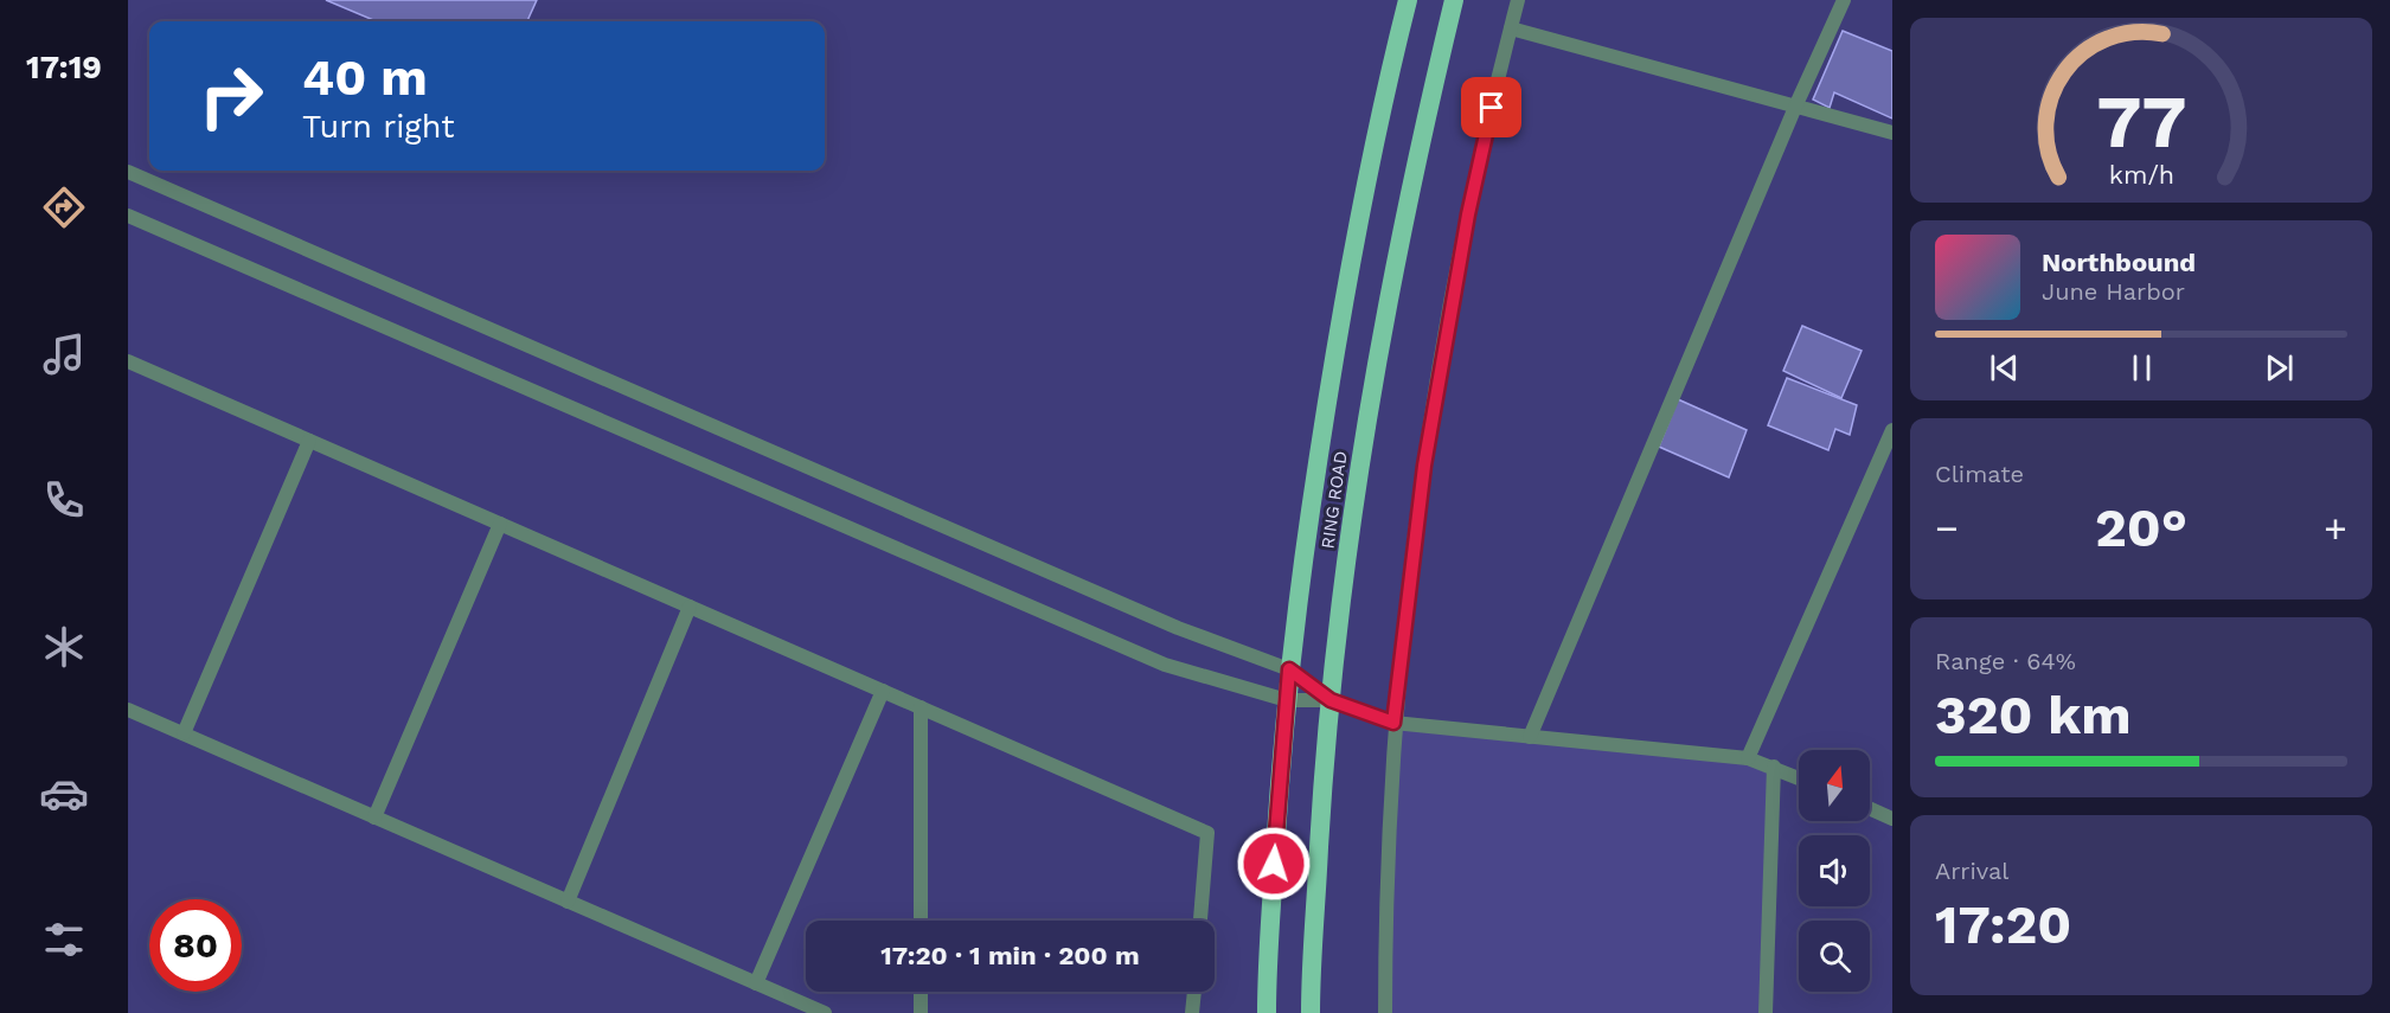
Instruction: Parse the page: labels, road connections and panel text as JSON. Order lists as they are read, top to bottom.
{
  "streets": {
    "highway": ["RING ROAD"]
  },
  "north": "top",
  "page": {
    "tabs": "17:19",
    "turn": ["40 m", "Turn right"],
    "song": ["Northbound", "June Harbor"],
    "tile": [
      "Climate",
      ["Range · 64%", "320 km"],
      ["Arrival", "17:20"]
    ],
    "heat": ["−", "20°", "+"],
    "limit": "80",
    "trip": "17:20 · 1 min · 200 m",
    "gauge": ["77", "km/h"]
  }
}
